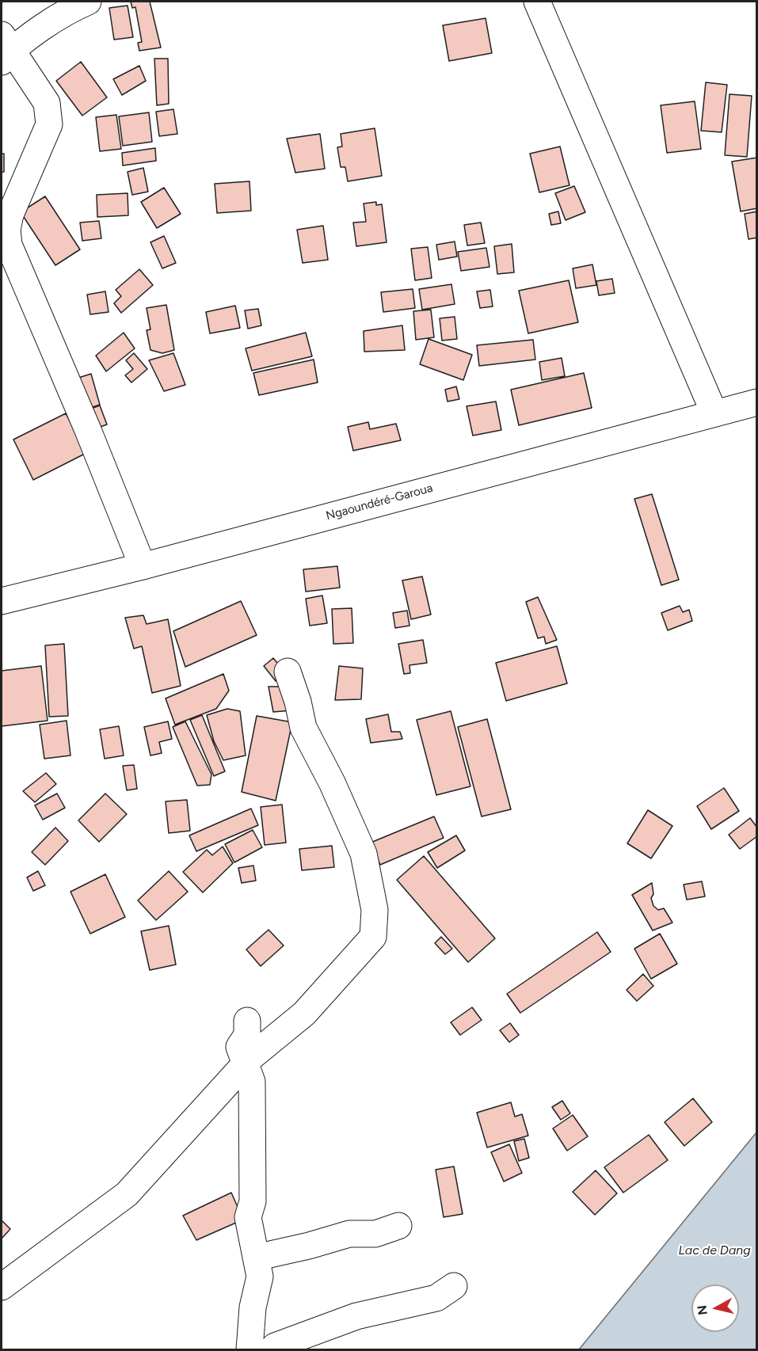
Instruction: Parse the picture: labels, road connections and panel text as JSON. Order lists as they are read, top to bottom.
{
  "streets": {
    "main road": ["Ngaoundéré-Garoua"]
  },
  "water": ["Lac de Dang"],
  "north": "left"
}
